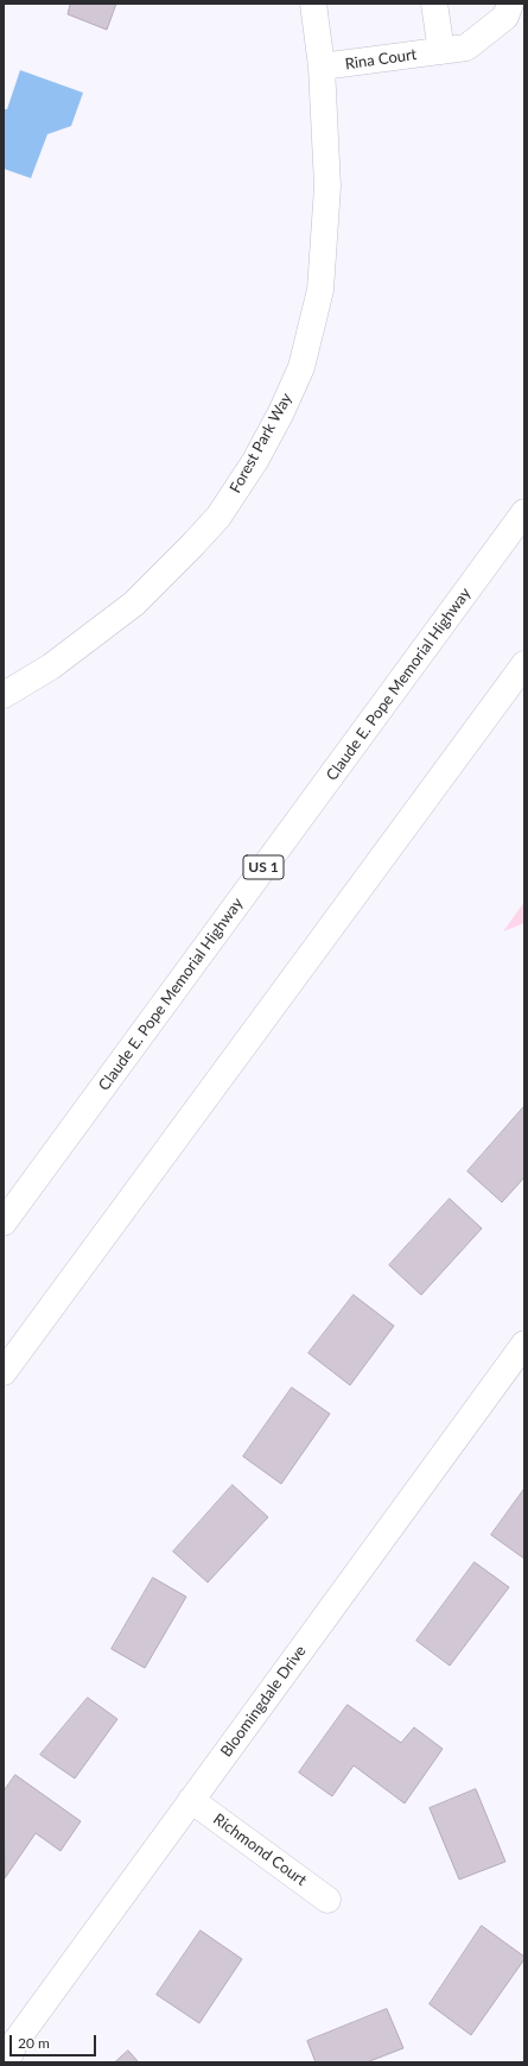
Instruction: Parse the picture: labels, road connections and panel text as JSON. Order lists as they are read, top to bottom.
{
  "streets": {
    "main road": [
      "Rina Court",
      "Forest Park Way",
      "Claude E. Pope Memorial Highway",
      "US 1",
      "Bloomingdale Drive",
      "Richmond Court"
    ]
  },
  "crossings": [
    ["Rina Court", "Forest Park Way"],
    ["Bloomingdale Drive", "Richmond Court"]
  ],
  "scale_bar": "20 m"
}
